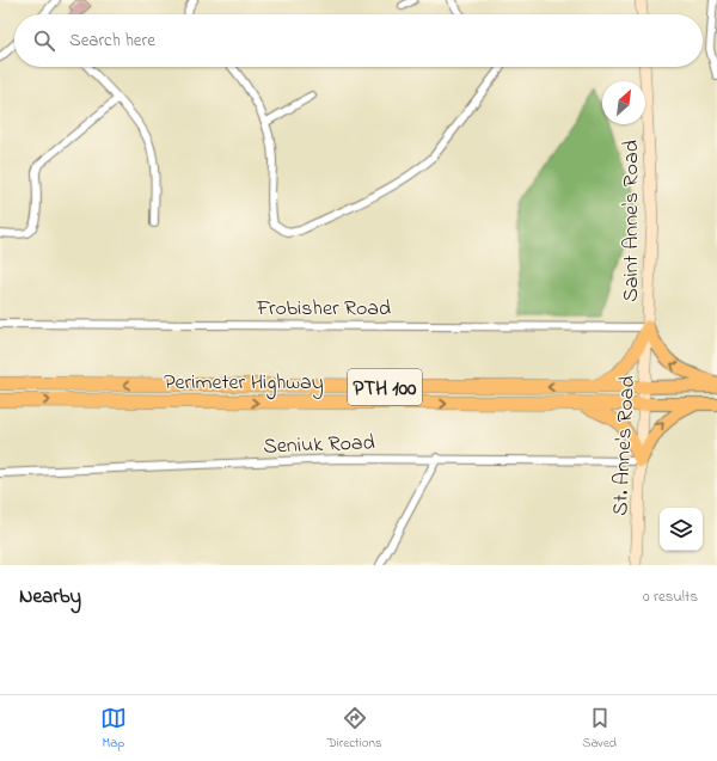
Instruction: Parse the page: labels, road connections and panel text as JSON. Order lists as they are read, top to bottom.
{
  "streets": {
    "highway": ["Perimeter Highway", "PTH 100"],
    "main road": ["Saint Anne's Road", "St. Anne's Road"],
    "street": ["Frobisher Road", "Seniuk Road"]
  },
  "crossings": [
    ["Saint Anne's Road", "Frobisher Road"],
    ["Saint Anne's Road", "St. Anne's Road"],
    ["Frobisher Road", "St. Anne's Road"],
    ["Perimeter Highway", "St. Anne's Road"],
    ["Seniuk Road", "St. Anne's Road"]
  ],
  "north": "top right",
  "page": {
    "search": "Search here",
    "heading": ["Nearby", "0 results"],
    "nav": ["Map", "Directions", "Saved"]
  }
}
